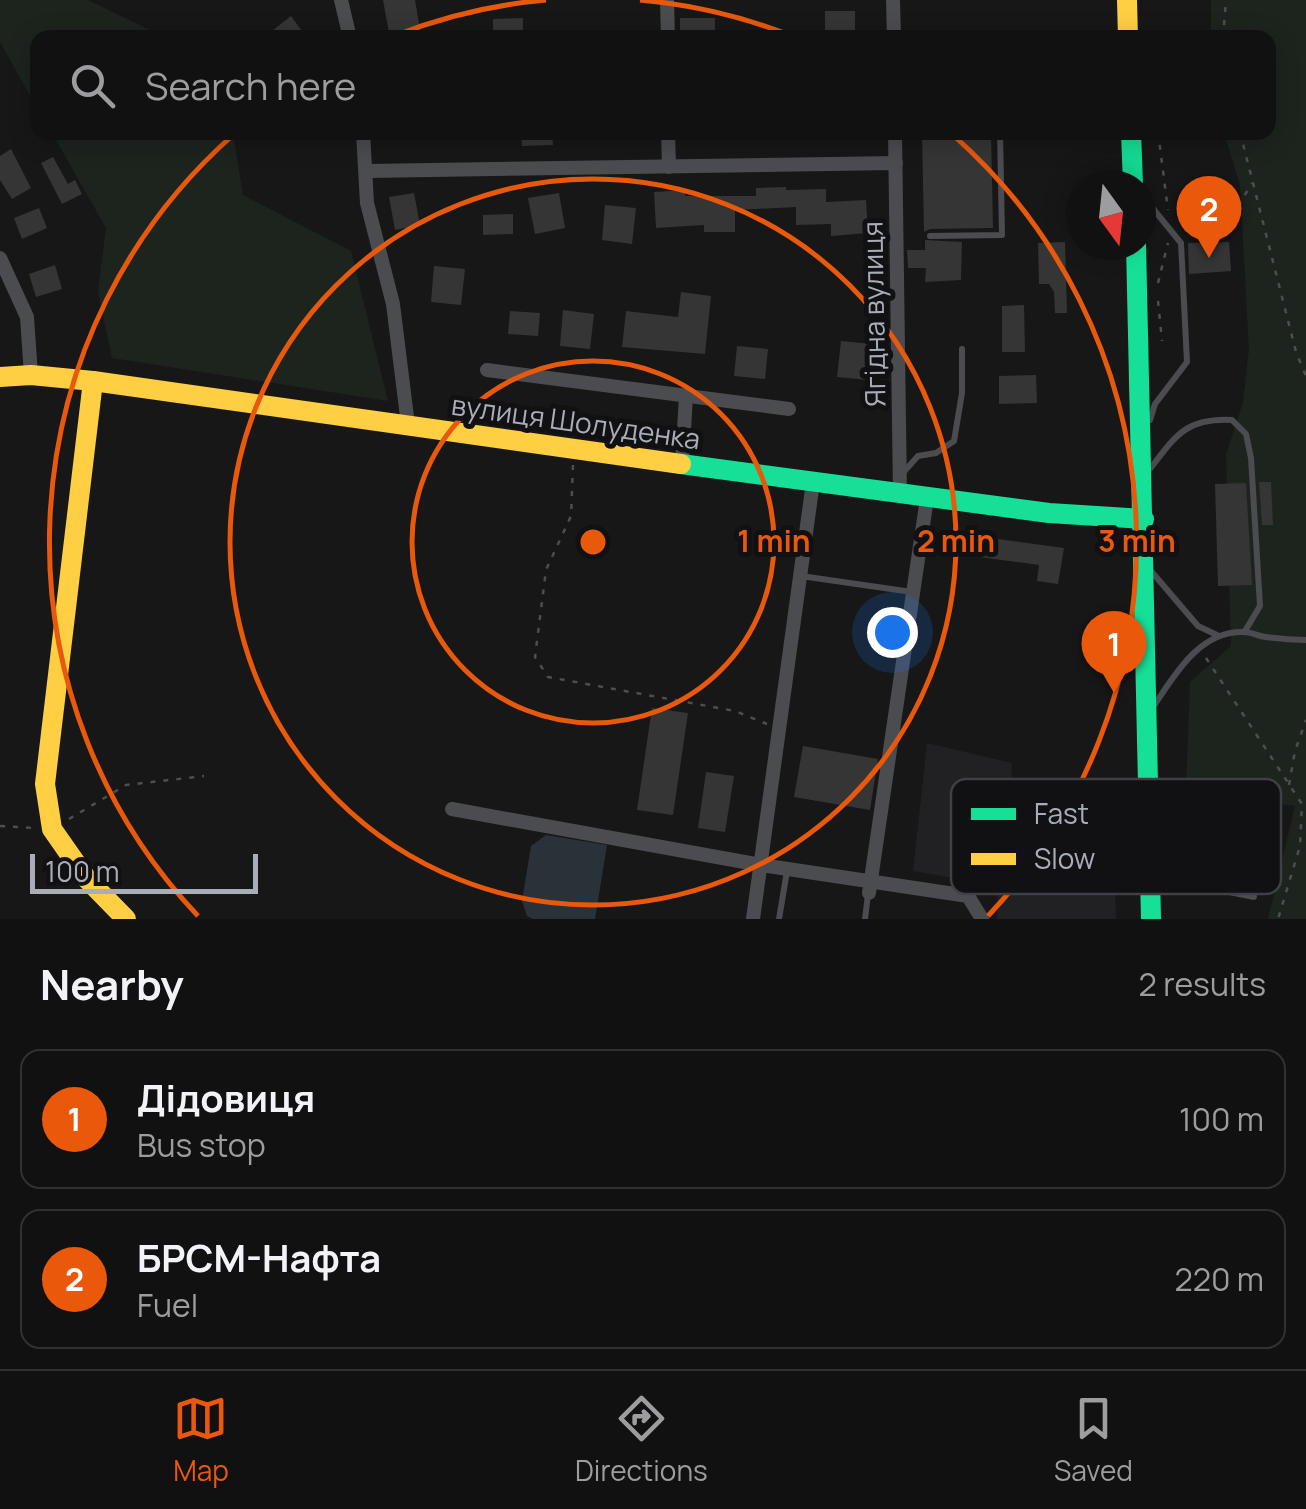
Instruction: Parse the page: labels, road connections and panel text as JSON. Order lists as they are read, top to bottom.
{
  "streets": {
    "main road": ["вулиця Шолуденка"],
    "street": ["Ягідна вулиця"]
  },
  "crossings": [
    ["Ягідна вулиця", "вулиця Шолуденка"]
  ],
  "legend": ["Fast", "Slow"],
  "scale_bar": "100 m",
  "north": "bottom",
  "page": {
    "search": "Search here",
    "pins": ["2", "1"],
    "scale": "100 m",
    "heading": ["Nearby", "2 results"],
    "list": [
      {
        "mark": "1",
        "name": "Дідовиця",
        "note": "Bus stop",
        "value": "100 m"
      },
      {
        "mark": "2",
        "name": "БРСМ-Нафта",
        "note": "Fuel",
        "value": "220 m"
      }
    ],
    "nav": ["Map", "Directions", "Saved"]
  },
  "rings": ["1 min", "2 min", "3 min"]
}
